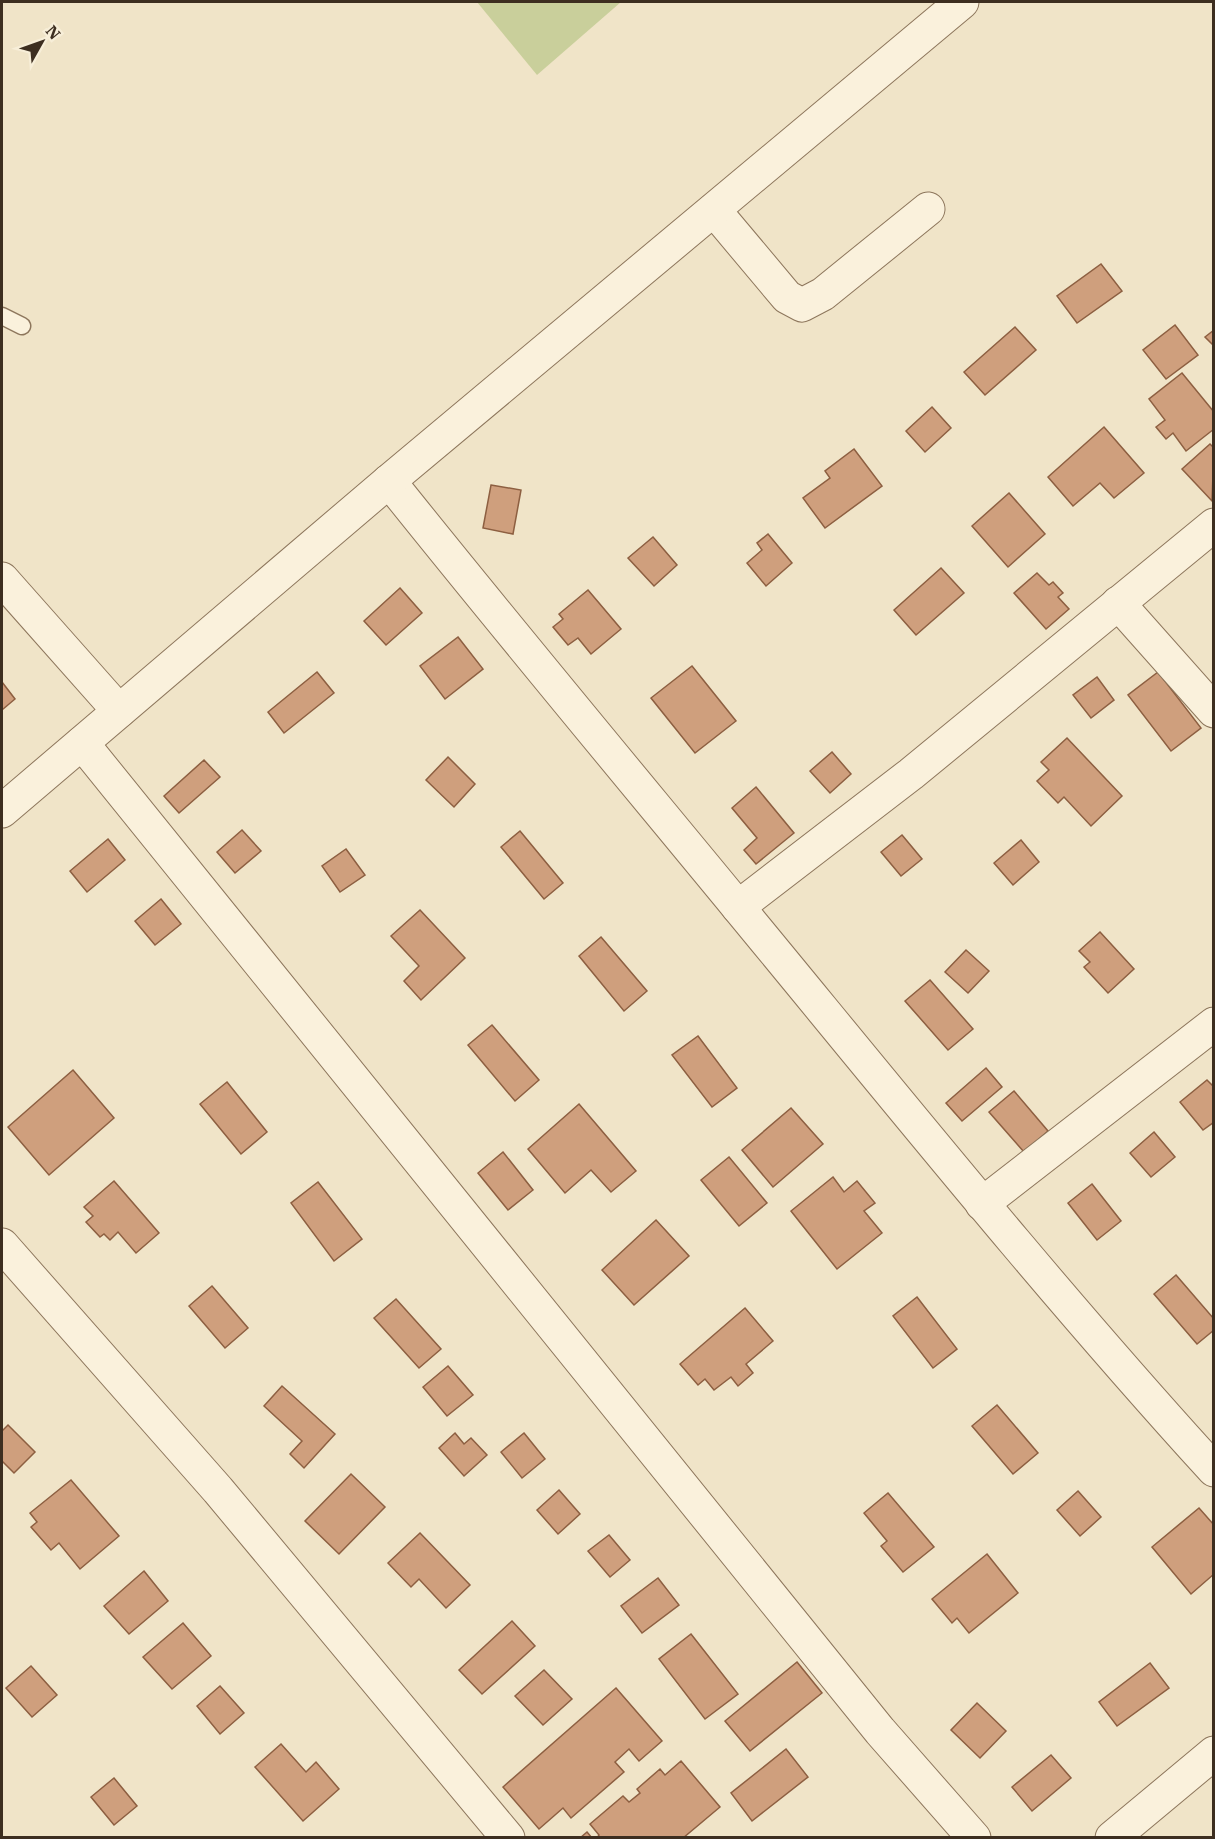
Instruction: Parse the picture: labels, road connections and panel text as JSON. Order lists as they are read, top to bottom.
{
  "north": "top right"
}
